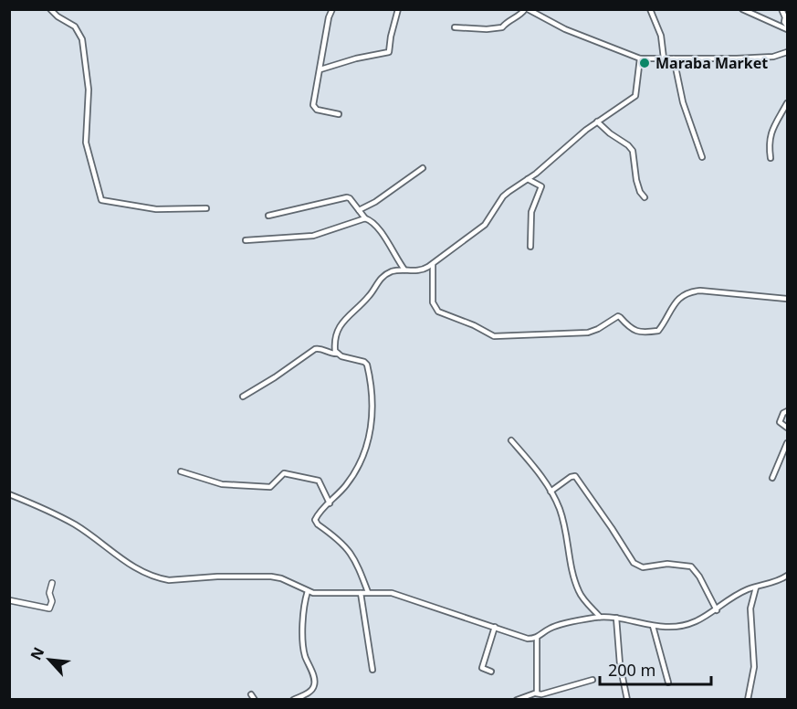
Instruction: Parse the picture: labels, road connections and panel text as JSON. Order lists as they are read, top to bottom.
{
  "places": ["Maraba Market"],
  "scale_bar": "200 m",
  "north": "top left"
}
